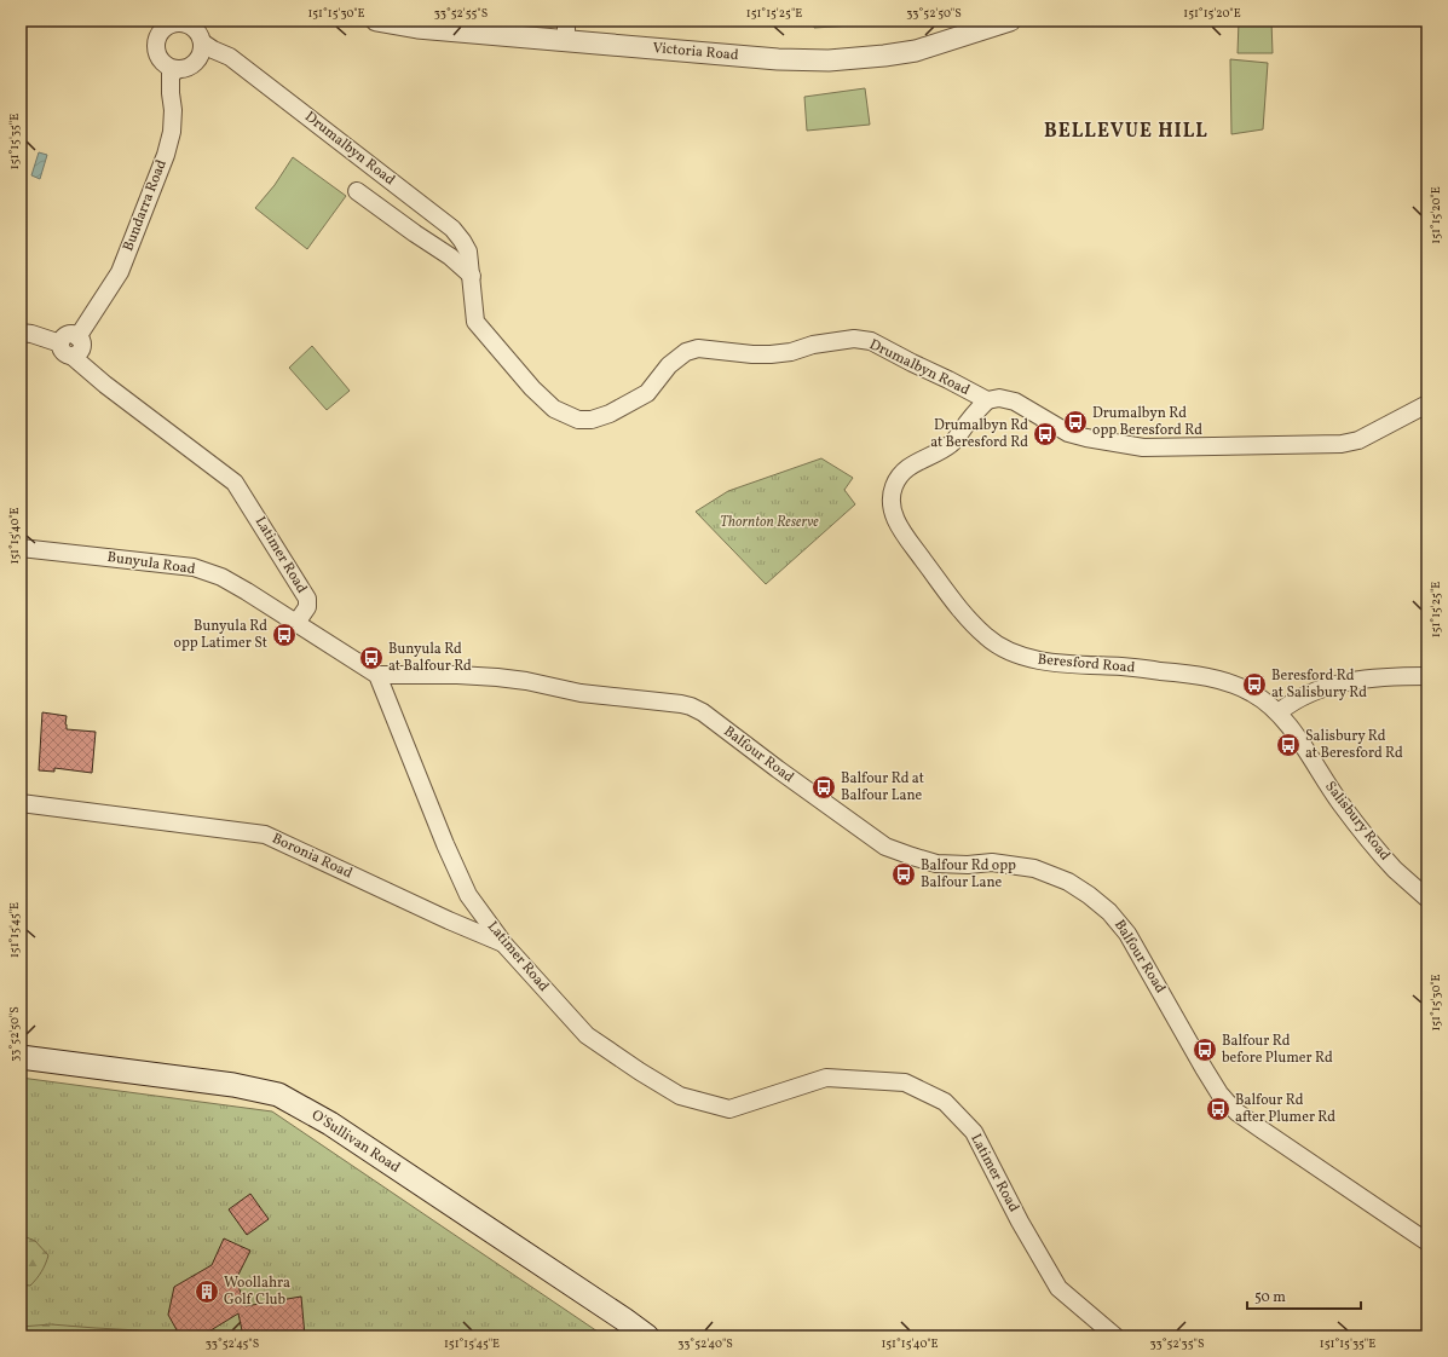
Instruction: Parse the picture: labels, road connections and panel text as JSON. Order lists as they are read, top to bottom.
{
  "streets": {
    "main road": ["O'Sullivan Road"],
    "street": [
      "Victoria Road",
      "Drumalbyn Road",
      "Bundarra Road",
      "Latimer Road",
      "Bunyula Road",
      "Beresford Road",
      "Balfour Road",
      "Salisbury Road",
      "Boronia Road"
    ]
  },
  "crossings": [
    ["Drumalbyn Road", "Bundarra Road"],
    ["Drumalbyn Road", "Beresford Road"],
    ["Bundarra Road", "Latimer Road"],
    ["Latimer Road", "Bunyula Road"],
    ["Latimer Road", "Balfour Road"],
    ["Latimer Road", "Boronia Road"],
    ["Beresford Road", "Salisbury Road"]
  ],
  "districts": ["BELLEVUE HILL"],
  "parks": ["Thornton Reserve"],
  "places": {
    "bus stop": [
      "Drumalbyn Rd opp Beresford Rd",
      "Drumalbyn Rd at Beresford Rd",
      "Bunyula Rd opp Latimer St",
      "Bunyula Rd at Balfour Rd",
      "Beresford Rd at Salisbury Rd",
      "Salisbury Rd at Beresford Rd",
      "Balfour Rd at Balfour Lane",
      "Balfour Rd opp Balfour Lane",
      "Balfour Rd before Plumer Rd",
      "Balfour Rd after Plumer Rd"
    ],
    "building": ["Woollahra Golf Club"]
  },
  "scale_bar": "50 m",
  "coordinates": [
    "151°15'30\"E",
    "33°52'55\"S",
    "151°15'25\"E",
    "33°52'50\"S",
    "151°15'20\"E",
    "151°15'35\"E",
    "151°15'40\"E",
    "151°15'45\"E",
    "33°52'45\"S",
    "33°52'40\"S",
    "33°52'35\"S"
  ]
}
